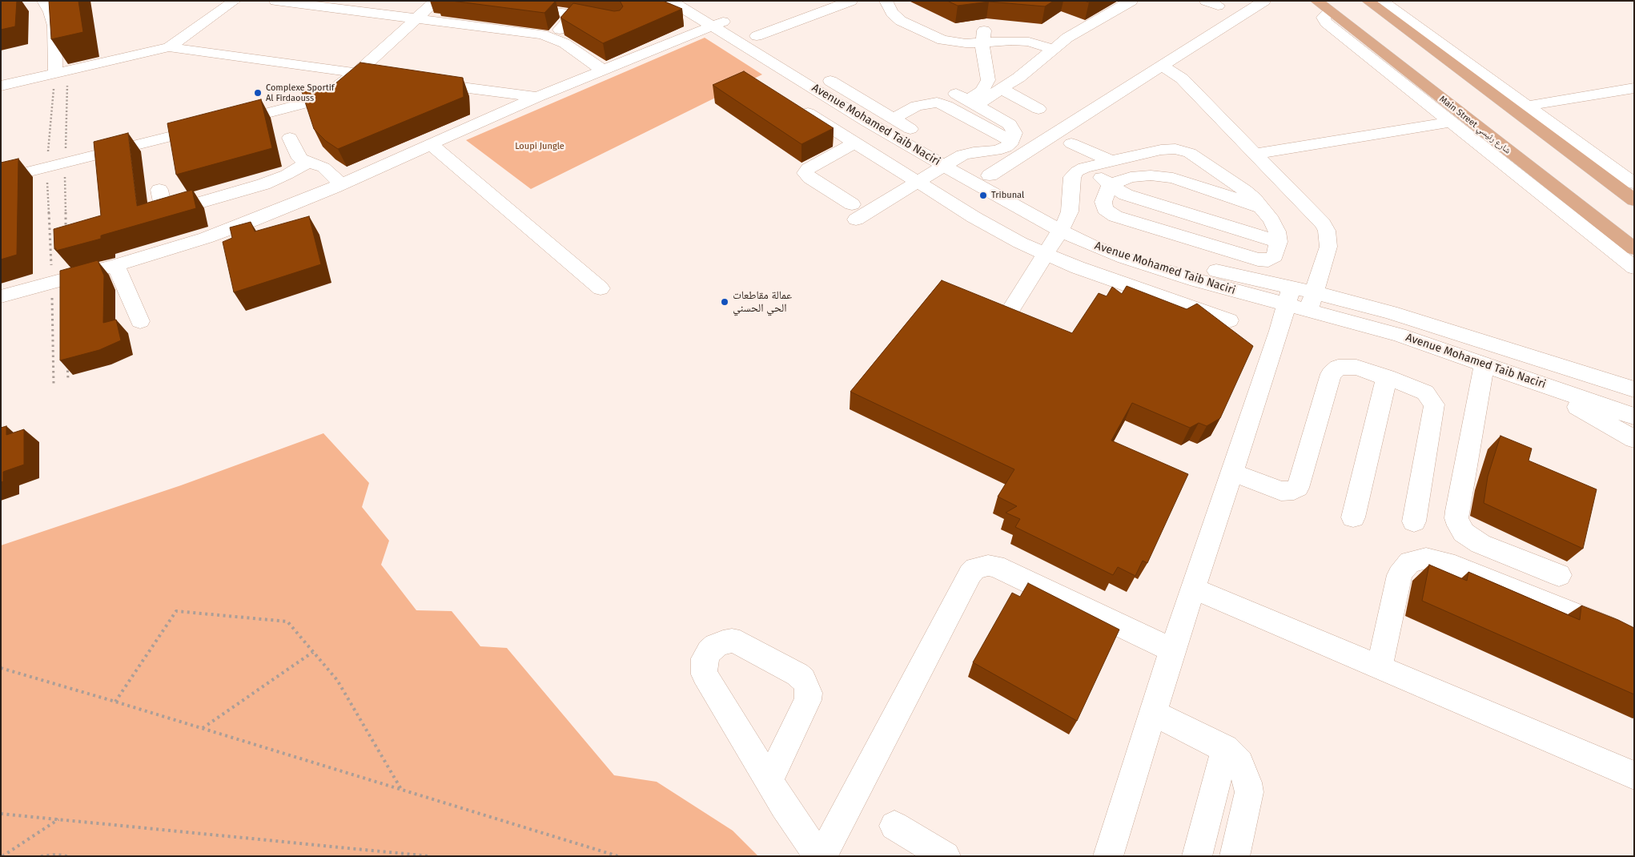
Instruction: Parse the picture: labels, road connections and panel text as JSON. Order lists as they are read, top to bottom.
{
  "streets": {
    "main road": ["Main Street شارع رئيسي"],
    "street": ["Avenue Mohamed Taib Naciri"]
  },
  "parks": ["Loupi Jungle"],
  "places": ["Complexe Sportif Al Firdaouss", "Tribunal", "عمالة مقاطعات الحي الحسني"]
}
